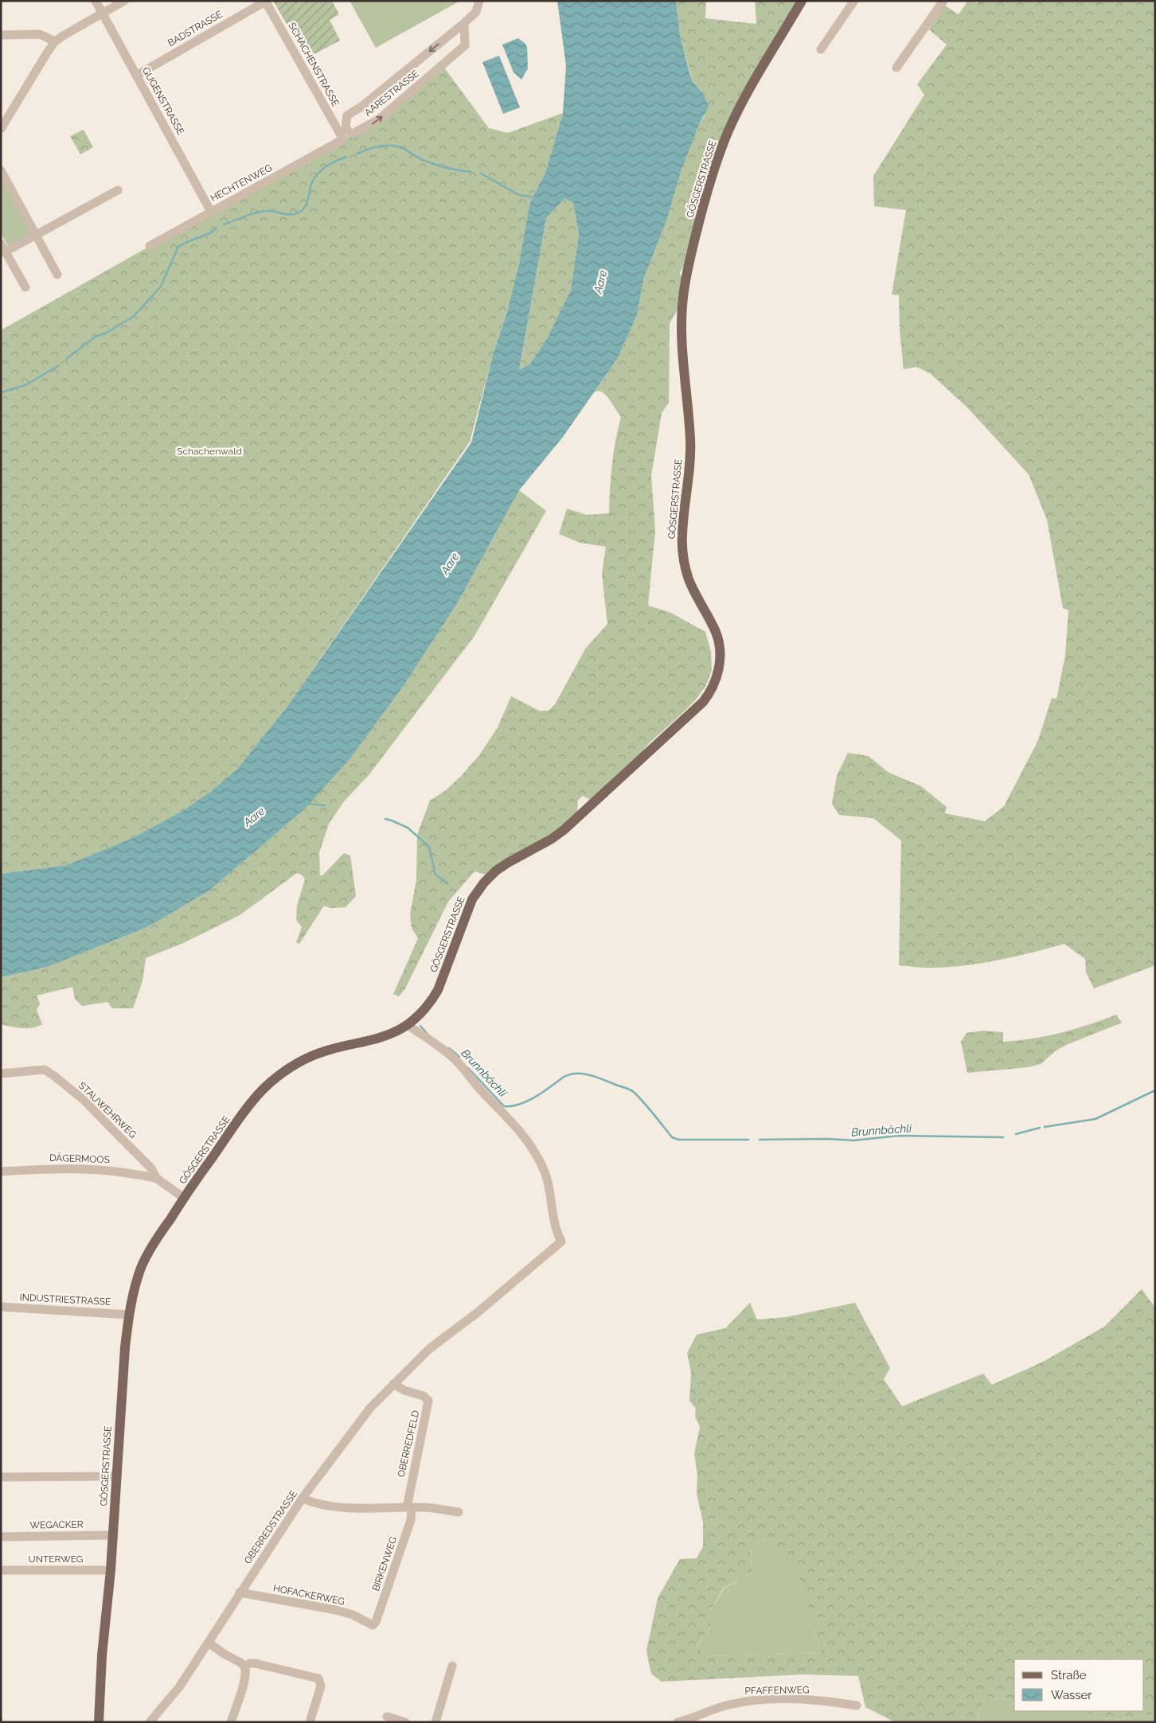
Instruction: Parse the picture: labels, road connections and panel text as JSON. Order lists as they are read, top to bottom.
{
  "streets": {
    "main road": ["GÖSGERSTRASSE"],
    "street": [
      "BADSTRASSE",
      "SCHACHENSTRASSE",
      "AARESTRASSE",
      "GUGENSTRASSE",
      "HECHTENWEG",
      "STAUWEHRWEG",
      "DÄGERMOOS",
      "INDUSTRIESTRASSE",
      "OBERREDFELD",
      "WEGACKER",
      "OBERREDSTRASSE",
      "UNTERWEG",
      "BIRKENWEG",
      "HOFACKERWEG",
      "PFAFFENWEG"
    ]
  },
  "crossings": [
    ["BADSTRASSE", "SCHACHENSTRASSE"],
    ["BADSTRASSE", "GUGENSTRASSE"],
    ["SCHACHENSTRASSE", "HECHTENWEG"],
    ["GUGENSTRASSE", "HECHTENWEG"],
    ["GÖSGERSTRASSE", "STAUWEHRWEG"],
    ["GÖSGERSTRASSE", "INDUSTRIESTRASSE"],
    ["GÖSGERSTRASSE", "WEGACKER"],
    ["GÖSGERSTRASSE", "OBERREDSTRASSE"],
    ["GÖSGERSTRASSE", "UNTERWEG"],
    ["STAUWEHRWEG", "DÄGERMOOS"],
    ["OBERREDFELD", "OBERREDSTRASSE"],
    ["OBERREDFELD", "BIRKENWEG"],
    ["OBERREDSTRASSE", "HOFACKERWEG"],
    ["BIRKENWEG", "HOFACKERWEG"]
  ],
  "water": ["Aare", "Brunnbächli"],
  "parks": ["Schachenwald"],
  "legend": ["Straße", "Wasser"]
}
